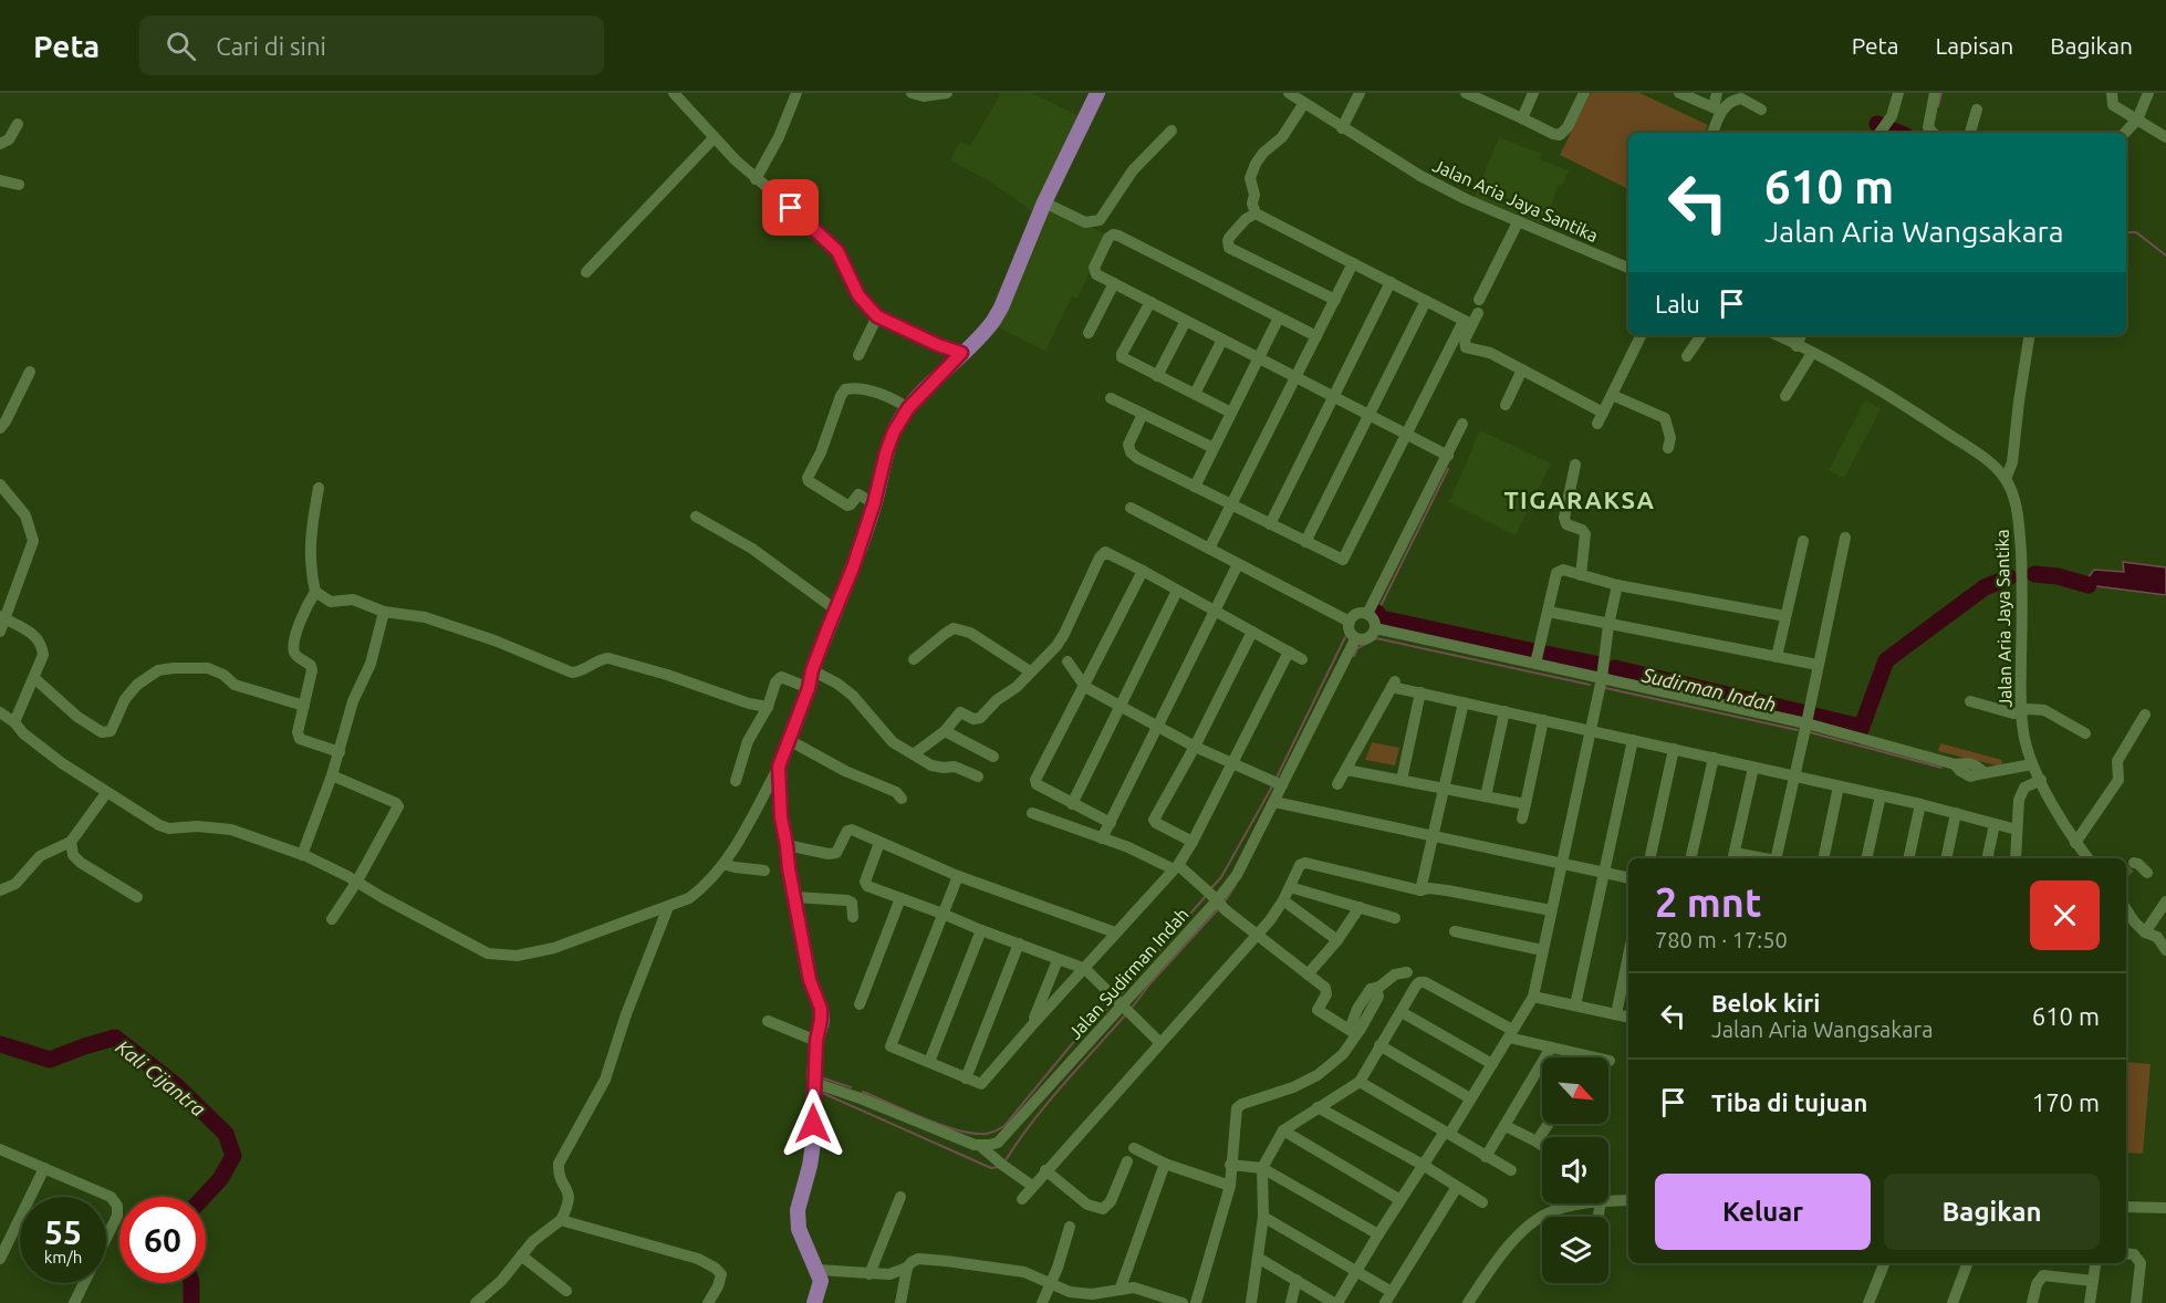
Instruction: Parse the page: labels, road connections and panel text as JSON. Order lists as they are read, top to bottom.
{
  "streets": {
    "street": ["Jalan Aria Jaya Santika", "Jalan Sudirman Indah"]
  },
  "districts": ["TIGARAKSA"],
  "water": ["Sudirman Indah", "Kali Cijantra"],
  "north": "bottom right",
  "page": {
    "header": "Peta",
    "search": "Cari di sini",
    "nav": ["Peta", "Lapisan", "Bagikan"],
    "turn": ["610 m", "Jalan Aria Wangsakara"],
    "then": "Lalu",
    "heading": ["2 mnt", "780 m · 17:50"],
    "list": [
      {
        "name": "Belok kiri",
        "note": "Jalan Aria Wangsakara",
        "value": "610 m"
      },
      {
        "name": "Tiba di tujuan",
        "value": "170 m"
      }
    ],
    "buttons": ["Keluar", "Bagikan"],
    "speed": "55 km/h",
    "limit": "60"
  }
}
